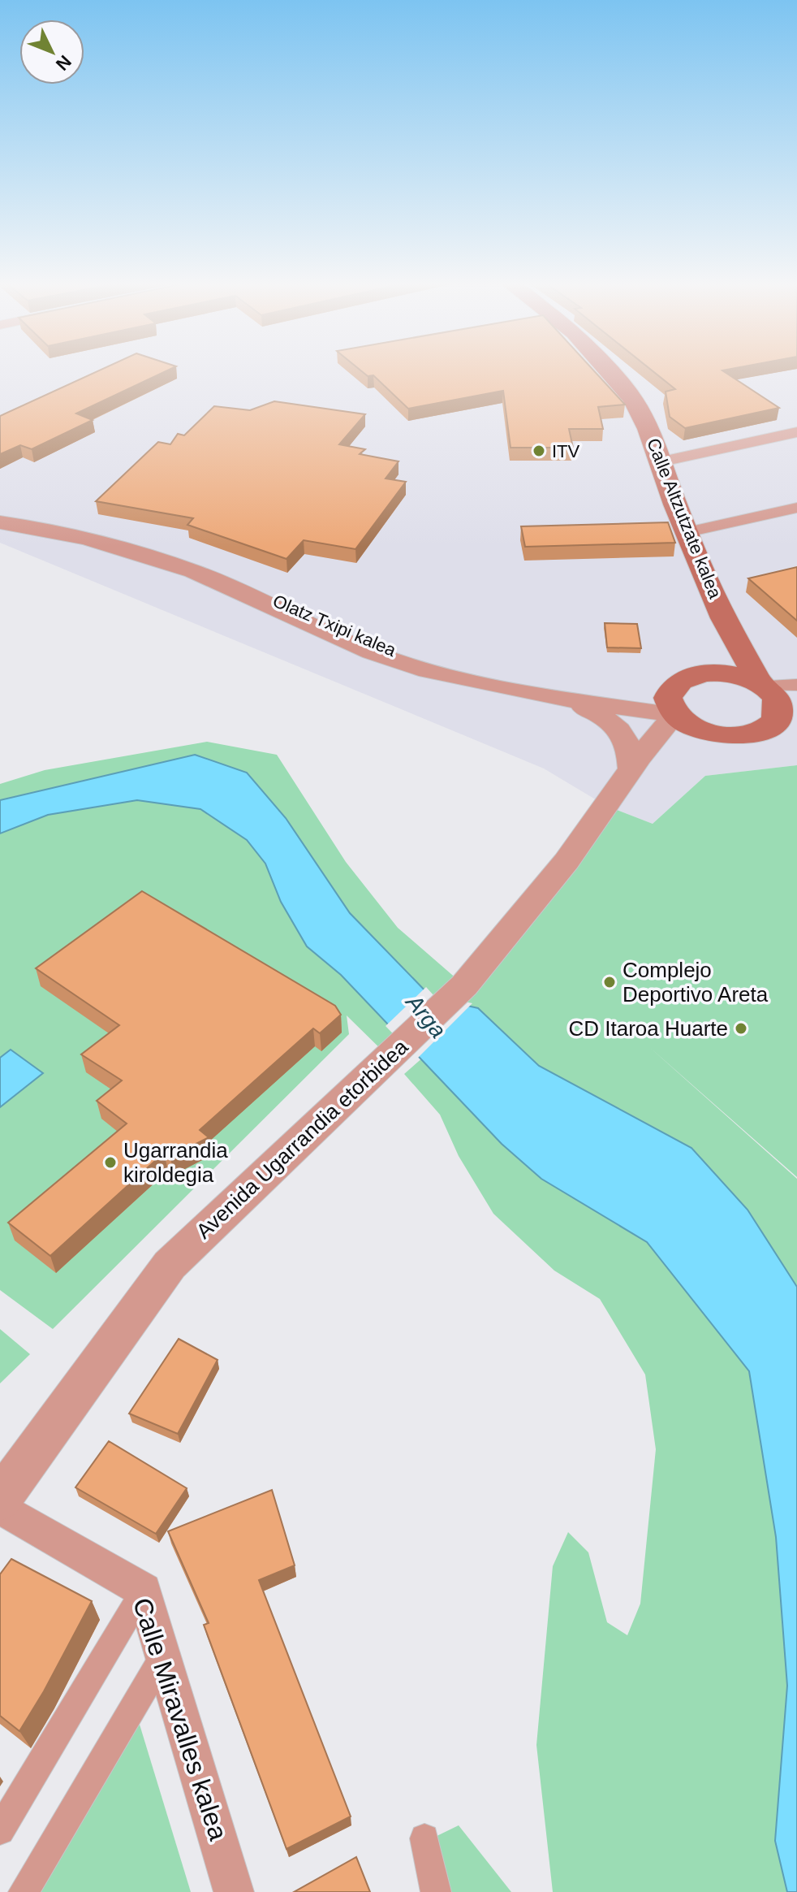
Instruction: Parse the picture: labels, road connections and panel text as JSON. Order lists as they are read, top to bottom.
{
  "streets": {
    "main road": ["Calle Altzutzate kalea"],
    "street": ["Olatz Txipi kalea", "Avenida Ugarrandia etorbidea", "Calle Miravalles kalea"]
  },
  "crossings": [
    ["Olatz Txipi kalea", "Avenida Ugarrandia etorbidea"]
  ],
  "water": ["Arga"],
  "places": [
    "ITV",
    "Complejo Deportivo Areta",
    "CD Itaroa Huarte",
    "Ugarrandia kiroldegia"
  ],
  "north": "bottom right"
}
